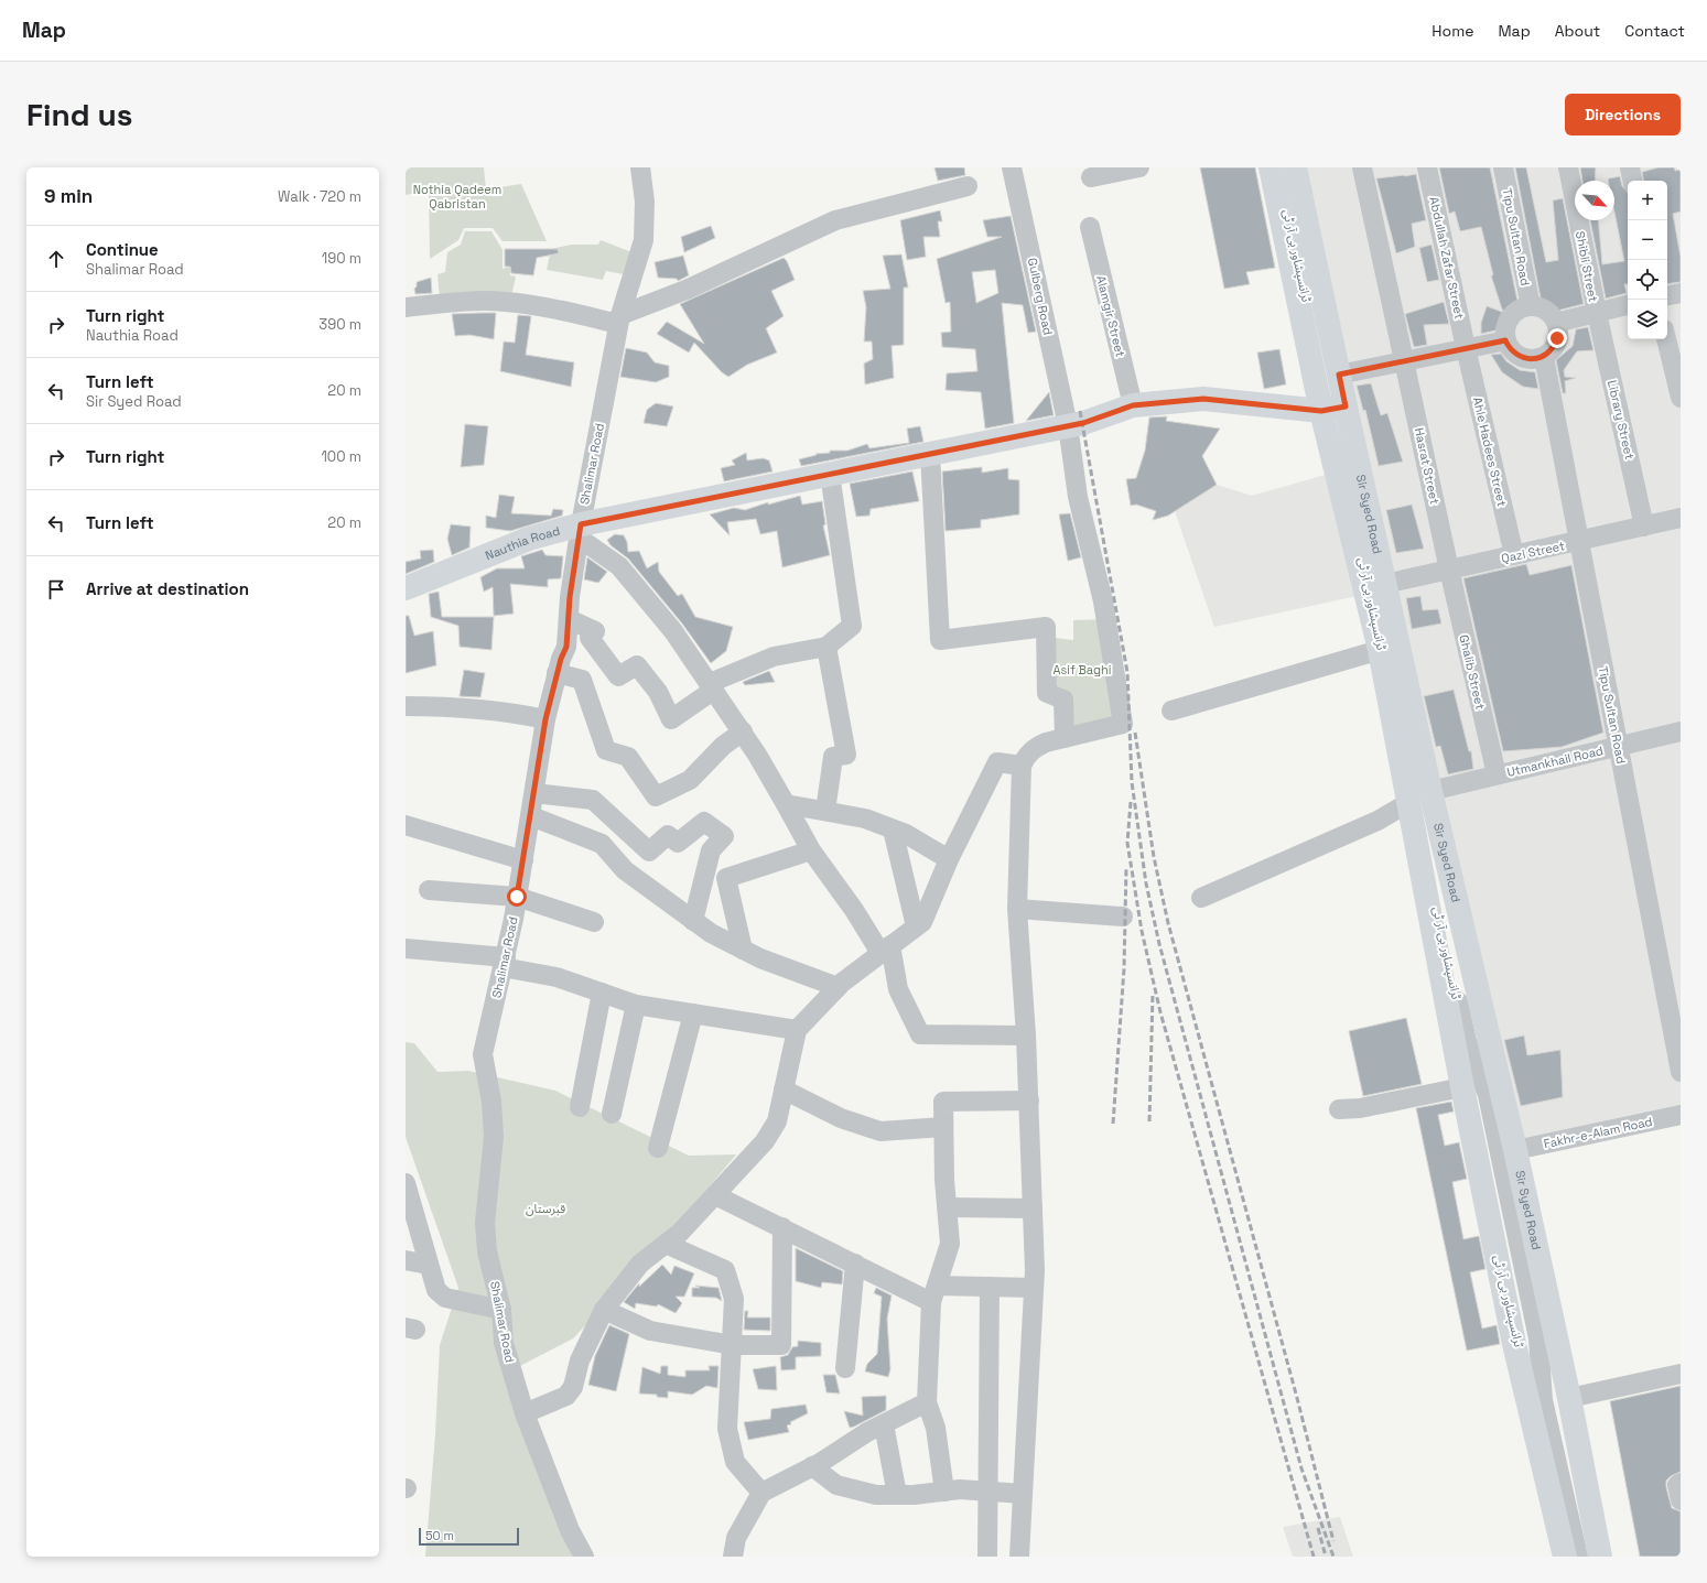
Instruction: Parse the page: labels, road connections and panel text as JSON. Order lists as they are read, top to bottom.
{
  "streets": {
    "main road": ["Sir Syed Road", "Nauthia Road"],
    "street": [
      "Tipu Sultan Road",
      "ٹرانسپشاور بی آر ٹی",
      "Abdullah Zafar Street",
      "Shibli Street",
      "Gulberg Road",
      "Alamgir Street",
      "Library Street",
      "Ahle Hadees Street",
      "Shalimar Road",
      "Hasrat Street",
      "Qazi Street",
      "Ghalib Street",
      "Utmankhail Road",
      "Fakhr-e-Alam Road"
    ]
  },
  "crossings": [
    ["Tipu Sultan Road", "Qazi Street"],
    ["Tipu Sultan Road", "Utmankhail Road"],
    ["Abdullah Zafar Street", "Ahle Hadees Street"],
    ["Shibli Street", "Library Street"],
    ["Gulberg Road", "Nauthia Road"],
    ["Alamgir Street", "Nauthia Road"],
    ["Library Street", "Qazi Street"],
    ["Ahle Hadees Street", "Qazi Street"],
    ["Shalimar Road", "Nauthia Road"],
    ["Hasrat Street", "Qazi Street"],
    ["Hasrat Street", "Ghalib Street"],
    ["Sir Syed Road", "Nauthia Road"],
    ["Sir Syed Road", "Qazi Street"],
    ["Sir Syed Road", "Utmankhail Road"],
    ["Sir Syed Road", "Fakhr-e-Alam Road"],
    ["Qazi Street", "Ghalib Street"],
    ["Ghalib Street", "Utmankhail Road"]
  ],
  "parks": ["Nothia Qadeem Qabristan", "Asif Baghi", "قبرستان"],
  "scale_bar": "50 m",
  "north": "bottom right",
  "page": {
    "header": "Map",
    "nav": [
      "Home",
      "Map",
      "About",
      "Contact"
    ],
    "buttons": "Directions",
    "title": "Find us",
    "heading": ["9 min", "Walk · 720 m"],
    "map_buttons": ["+", "−"],
    "list": [
      ["Continue", "Shalimar Road", "190 m"],
      ["Turn right", "Nauthia Road", "390 m"],
      ["Turn left", "Sir Syed Road", "20 m"],
      ["Turn right", "100 m"],
      ["Turn left", "20 m"],
      "Arrive at destination"
    ],
    "scale": "50 m"
  }
}
